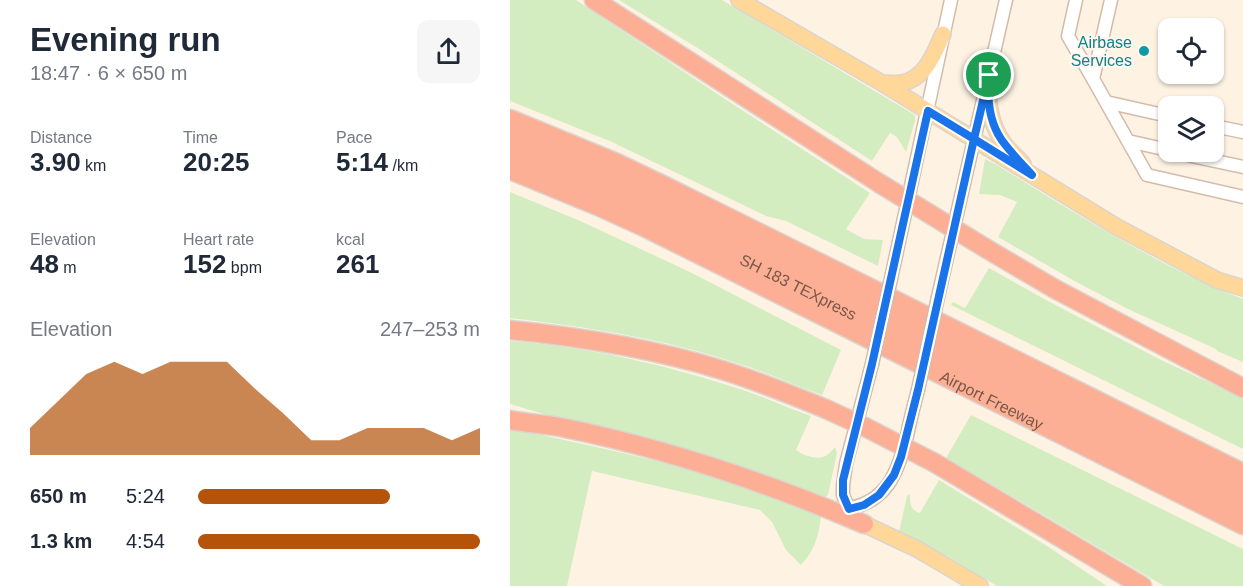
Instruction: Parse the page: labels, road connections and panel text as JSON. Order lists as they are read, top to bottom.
{
  "streets": {
    "highway": ["SH 183 TEXpress", "Airport Freeway"]
  },
  "places": ["Airbase Services"],
  "page": {
    "heading": ["Evening run", "18:47 · 6 × 650 m"],
    "stats": [
      ["Distance", "3.90 km"],
      ["Time", "20:25"],
      ["Pace", "5:14 /km"],
      ["Elevation", "48 m"],
      ["Heart rate", "152 bpm"],
      ["kcal", "261"]
    ],
    "chart": ["Elevation", "247–253 m"],
    "list": [
      {
        "name": "650 m",
        "note": "5:24"
      },
      {
        "name": "1.3 km",
        "note": "4:54"
      }
    ]
  }
}
